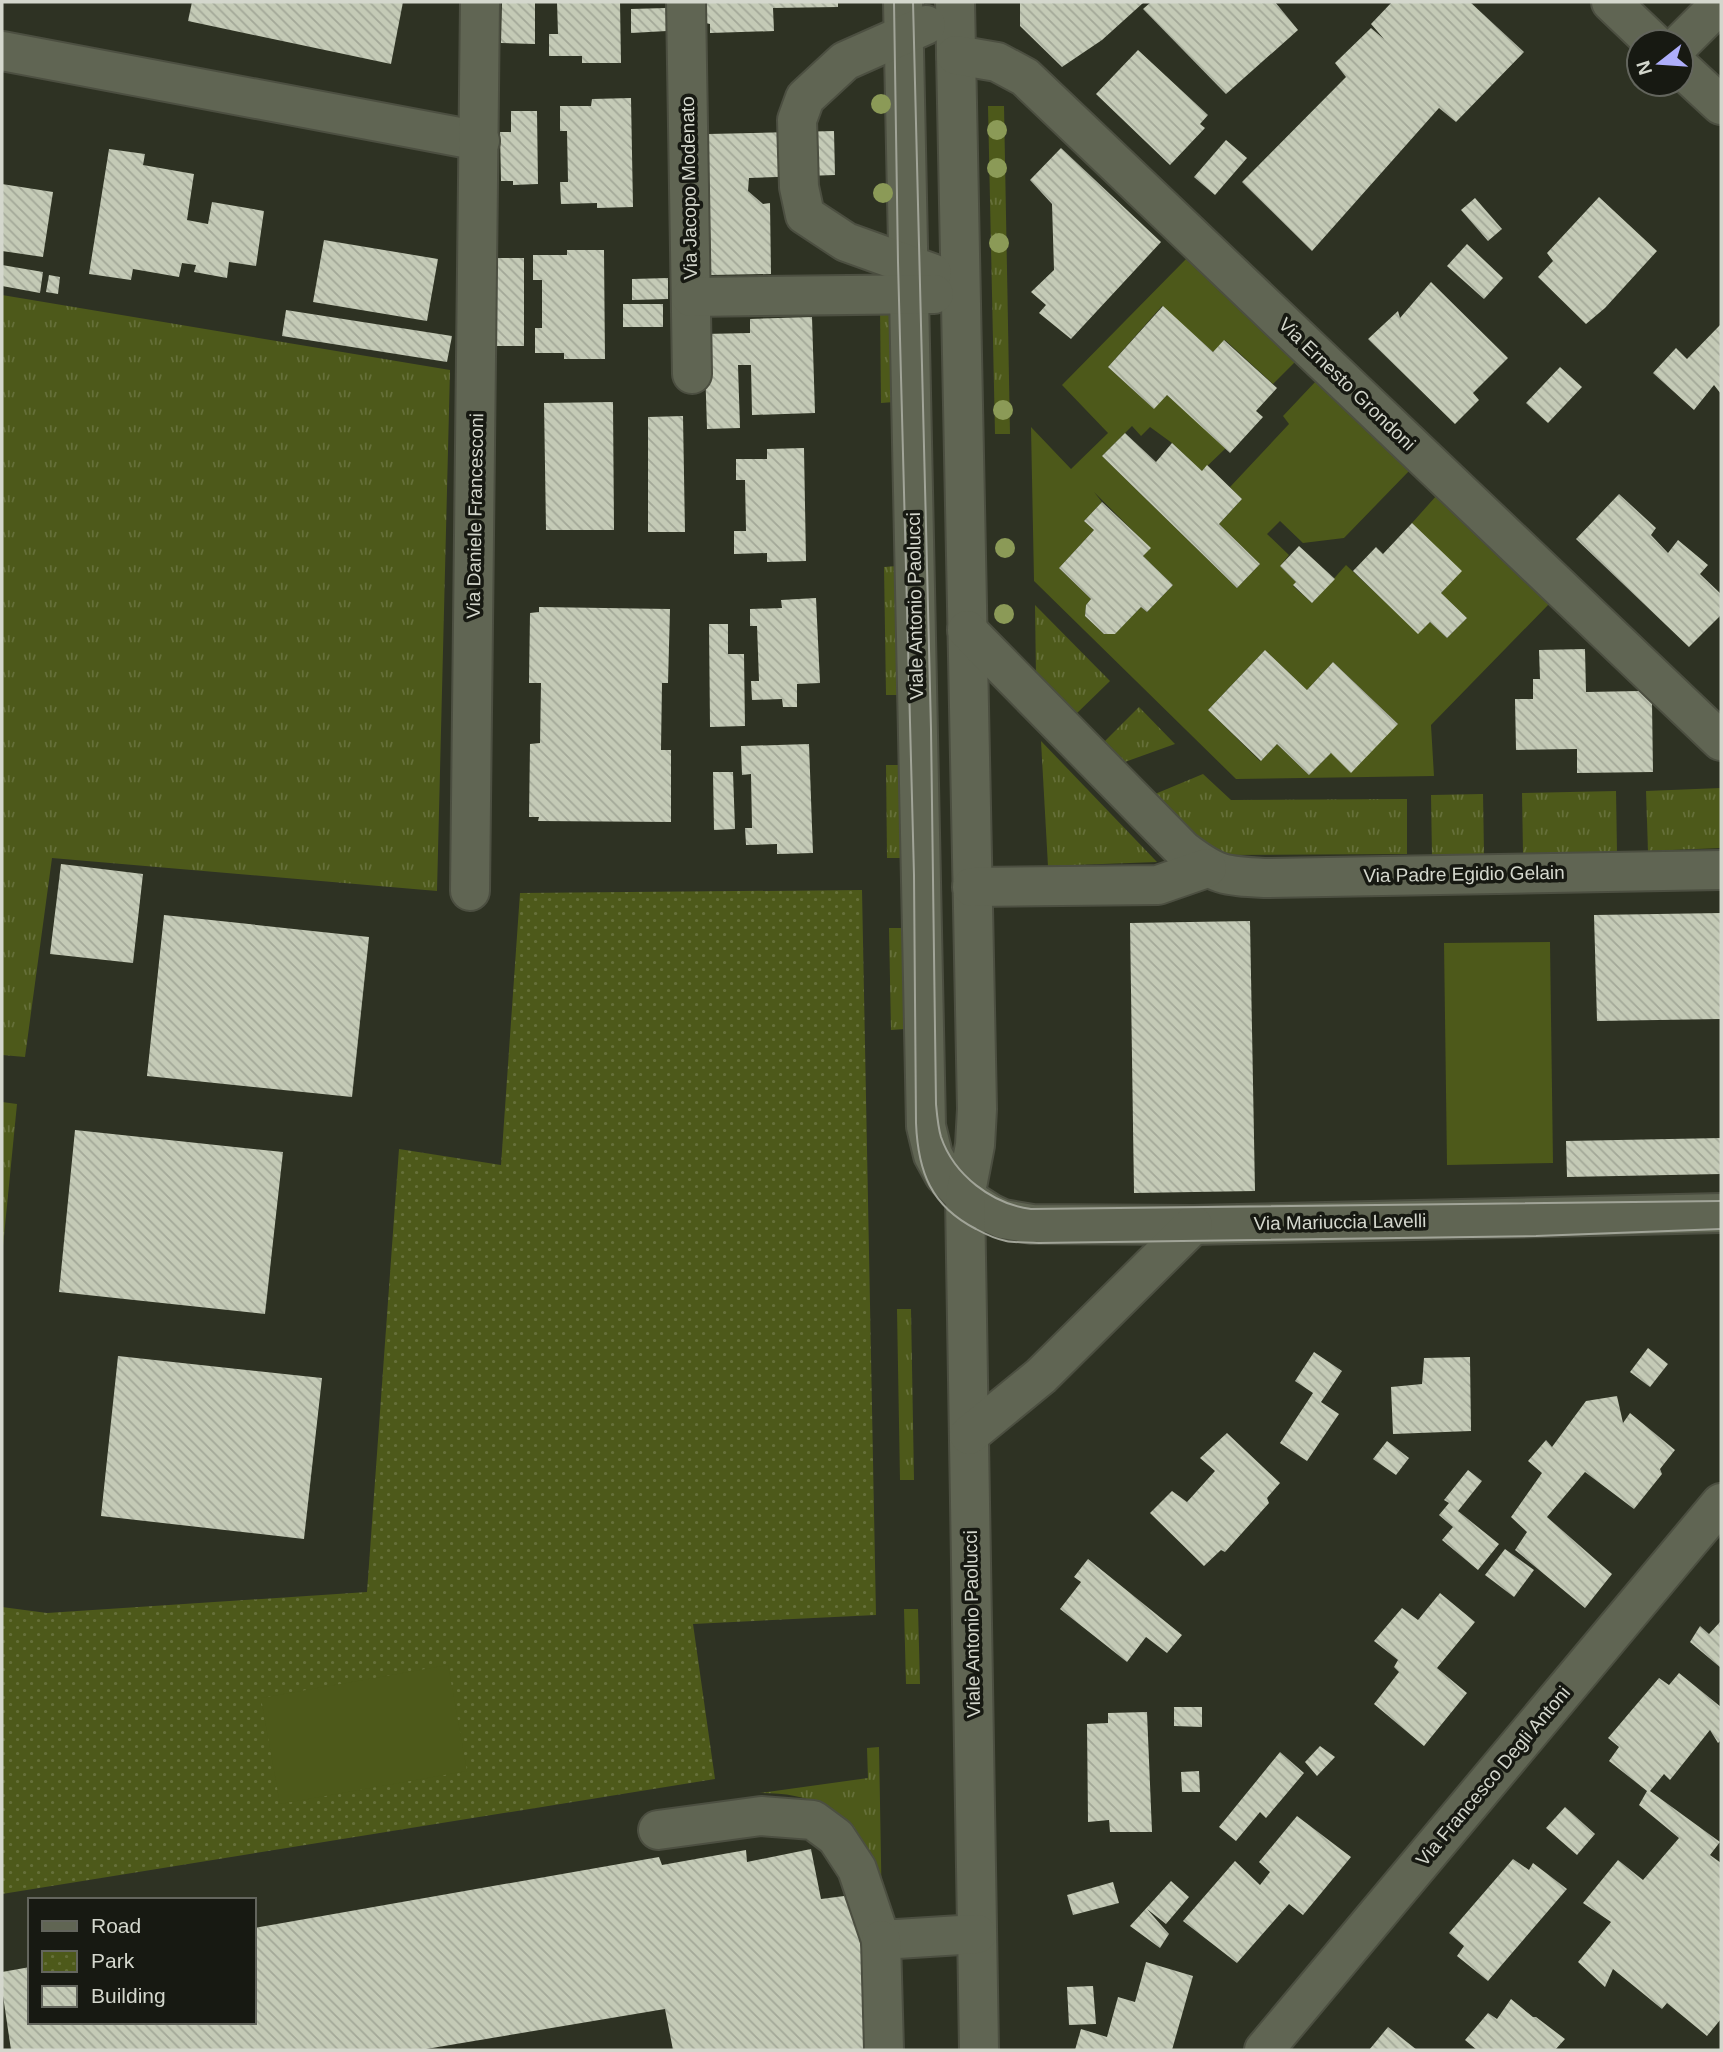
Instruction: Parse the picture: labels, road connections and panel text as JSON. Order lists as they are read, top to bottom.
{
  "streets": {
    "street": [
      "Via Jacopo Modenato",
      "Via Ernesto Grondoni",
      "Via Daniele Francesconi",
      "Viale Antonio Paolucci",
      "Via Padre Egidio Gelain",
      "Via Mariuccia Lavelli",
      "Via Francesco Degli Antoni"
    ]
  },
  "crossings": [
    ["Via Ernesto Grondoni", "Viale Antonio Paolucci"],
    ["Viale Antonio Paolucci", "Via Padre Egidio Gelain"],
    ["Viale Antonio Paolucci", "Via Mariuccia Lavelli"]
  ],
  "legend": ["Road", "Park", "Building"],
  "north": "left"
}
